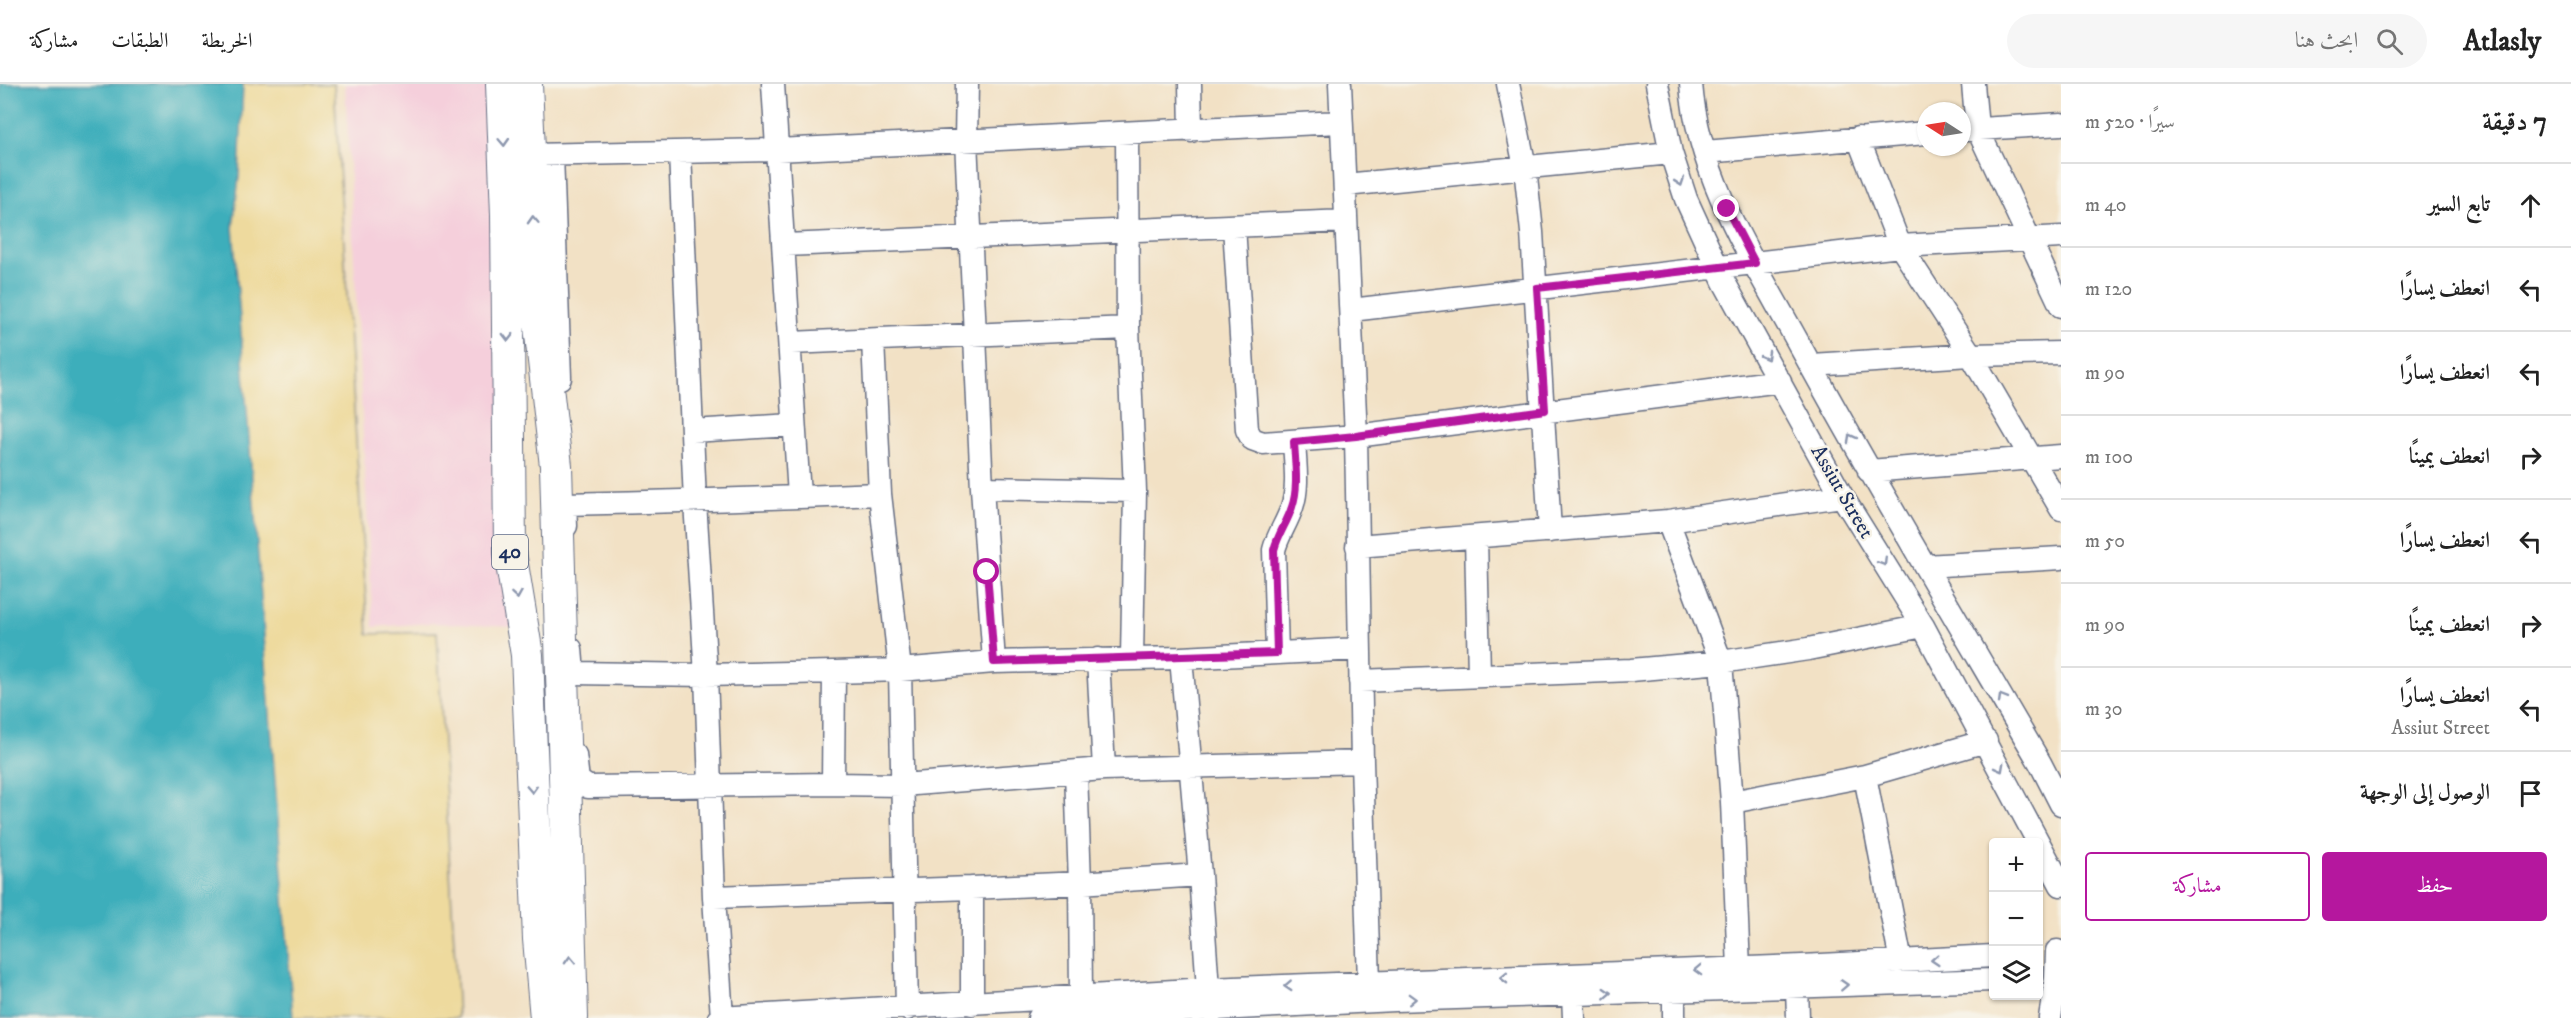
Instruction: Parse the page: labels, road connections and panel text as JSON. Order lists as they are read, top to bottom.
{
  "streets": {
    "highway": ["40"],
    "street": ["Assiut Street"]
  },
  "north": "left",
  "page": {
    "header": "Atlasly",
    "search": "ابحث هنا",
    "nav": ["الخريطة", "الطبقات", "مشاركة"],
    "heading": ["7 دقيقة", "سيرًا · 520 m"],
    "list": [
      ["تابع السير", "40 m"],
      ["انعطف يسارًا", "120 m"],
      ["انعطف يسارًا", "90 m"],
      ["انعطف يمينًا", "100 m"],
      ["انعطف يسارًا", "50 m"],
      ["انعطف يمينًا", "90 m"],
      ["انعطف يسارًا", "Assiut Street", "30 m"],
      "الوصول إلى الوجهة"
    ],
    "buttons": ["حفظ", "مشاركة"],
    "map_buttons": ["+", "−"]
  }
}
